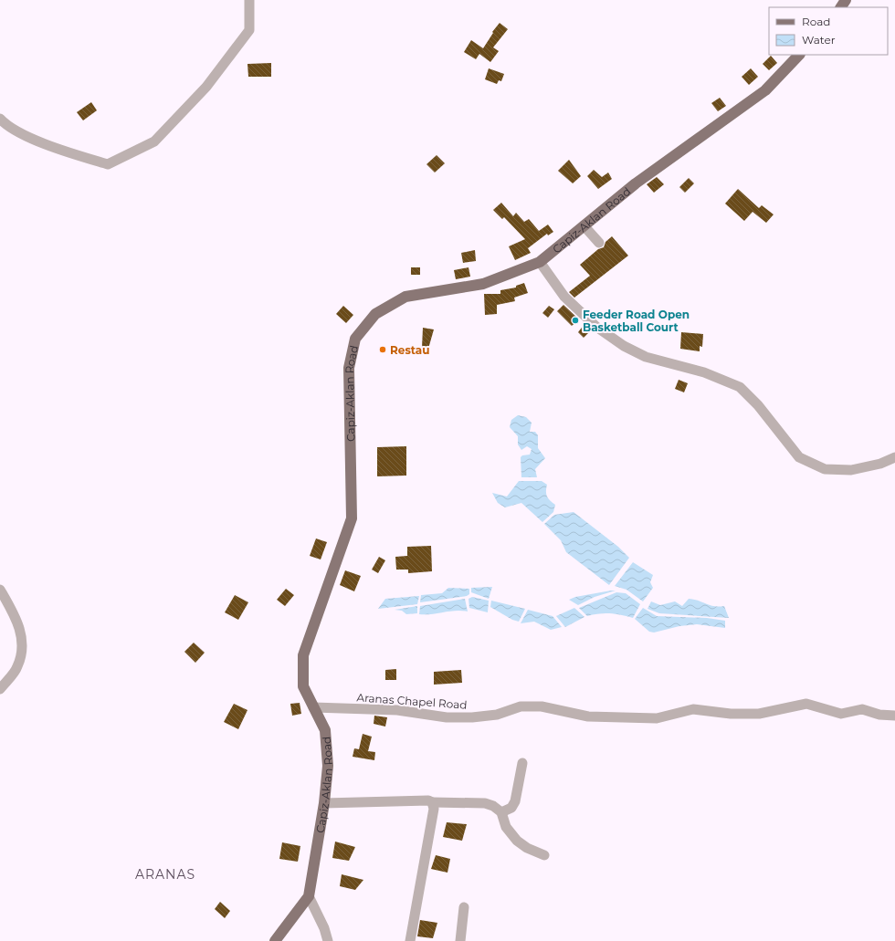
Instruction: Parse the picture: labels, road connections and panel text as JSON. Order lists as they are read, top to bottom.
{
  "streets": {
    "main road": ["Capiz-Aklan Road"],
    "street": ["Aranas Chapel Road"]
  },
  "crossings": [
    ["Capiz-Aklan Road", "Aranas Chapel Road"]
  ],
  "districts": ["ARANAS"],
  "places": ["Feeder Road Open Basketball Court", "Restau"],
  "legend": ["Road", "Water"]
}
